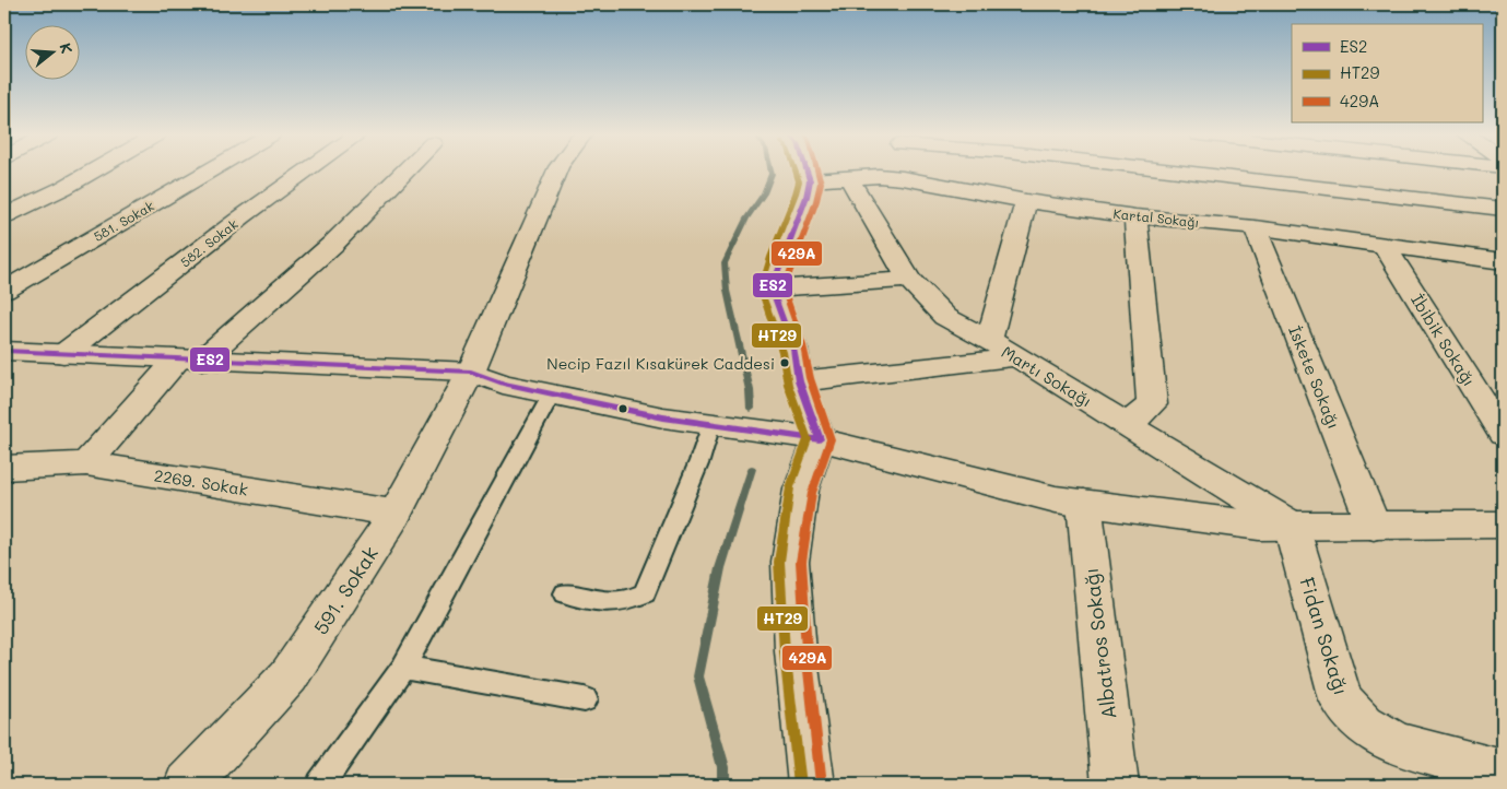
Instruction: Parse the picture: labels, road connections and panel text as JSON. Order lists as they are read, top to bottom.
{
  "streets": {
    "street": [
      "Kartal Sokağı",
      "581. Sokak",
      "582. Sokak",
      "İbibik Sokağı",
      "Martı Sokağı",
      "İskete Sokağı",
      "2269. Sokak",
      "591. Sokak",
      "Fidan Sokağı",
      "Albatros Sokağı"
    ]
  },
  "crossings": [
    ["Kartal Sokağı", "İbibik Sokağı"],
    ["Kartal Sokağı", "Martı Sokağı"],
    ["Kartal Sokağı", "İskete Sokağı"],
    ["Martı Sokağı", "Fidan Sokağı"],
    ["2269. Sokak", "591. Sokak"]
  ],
  "places": ["Necip Fazıl Kısakürek Caddesi"],
  "lines": ["transit line ES2", "transit line HT29", "transit line 429A"],
  "legend": ["ES2", "HT29", "429A"],
  "north": "right"
}
